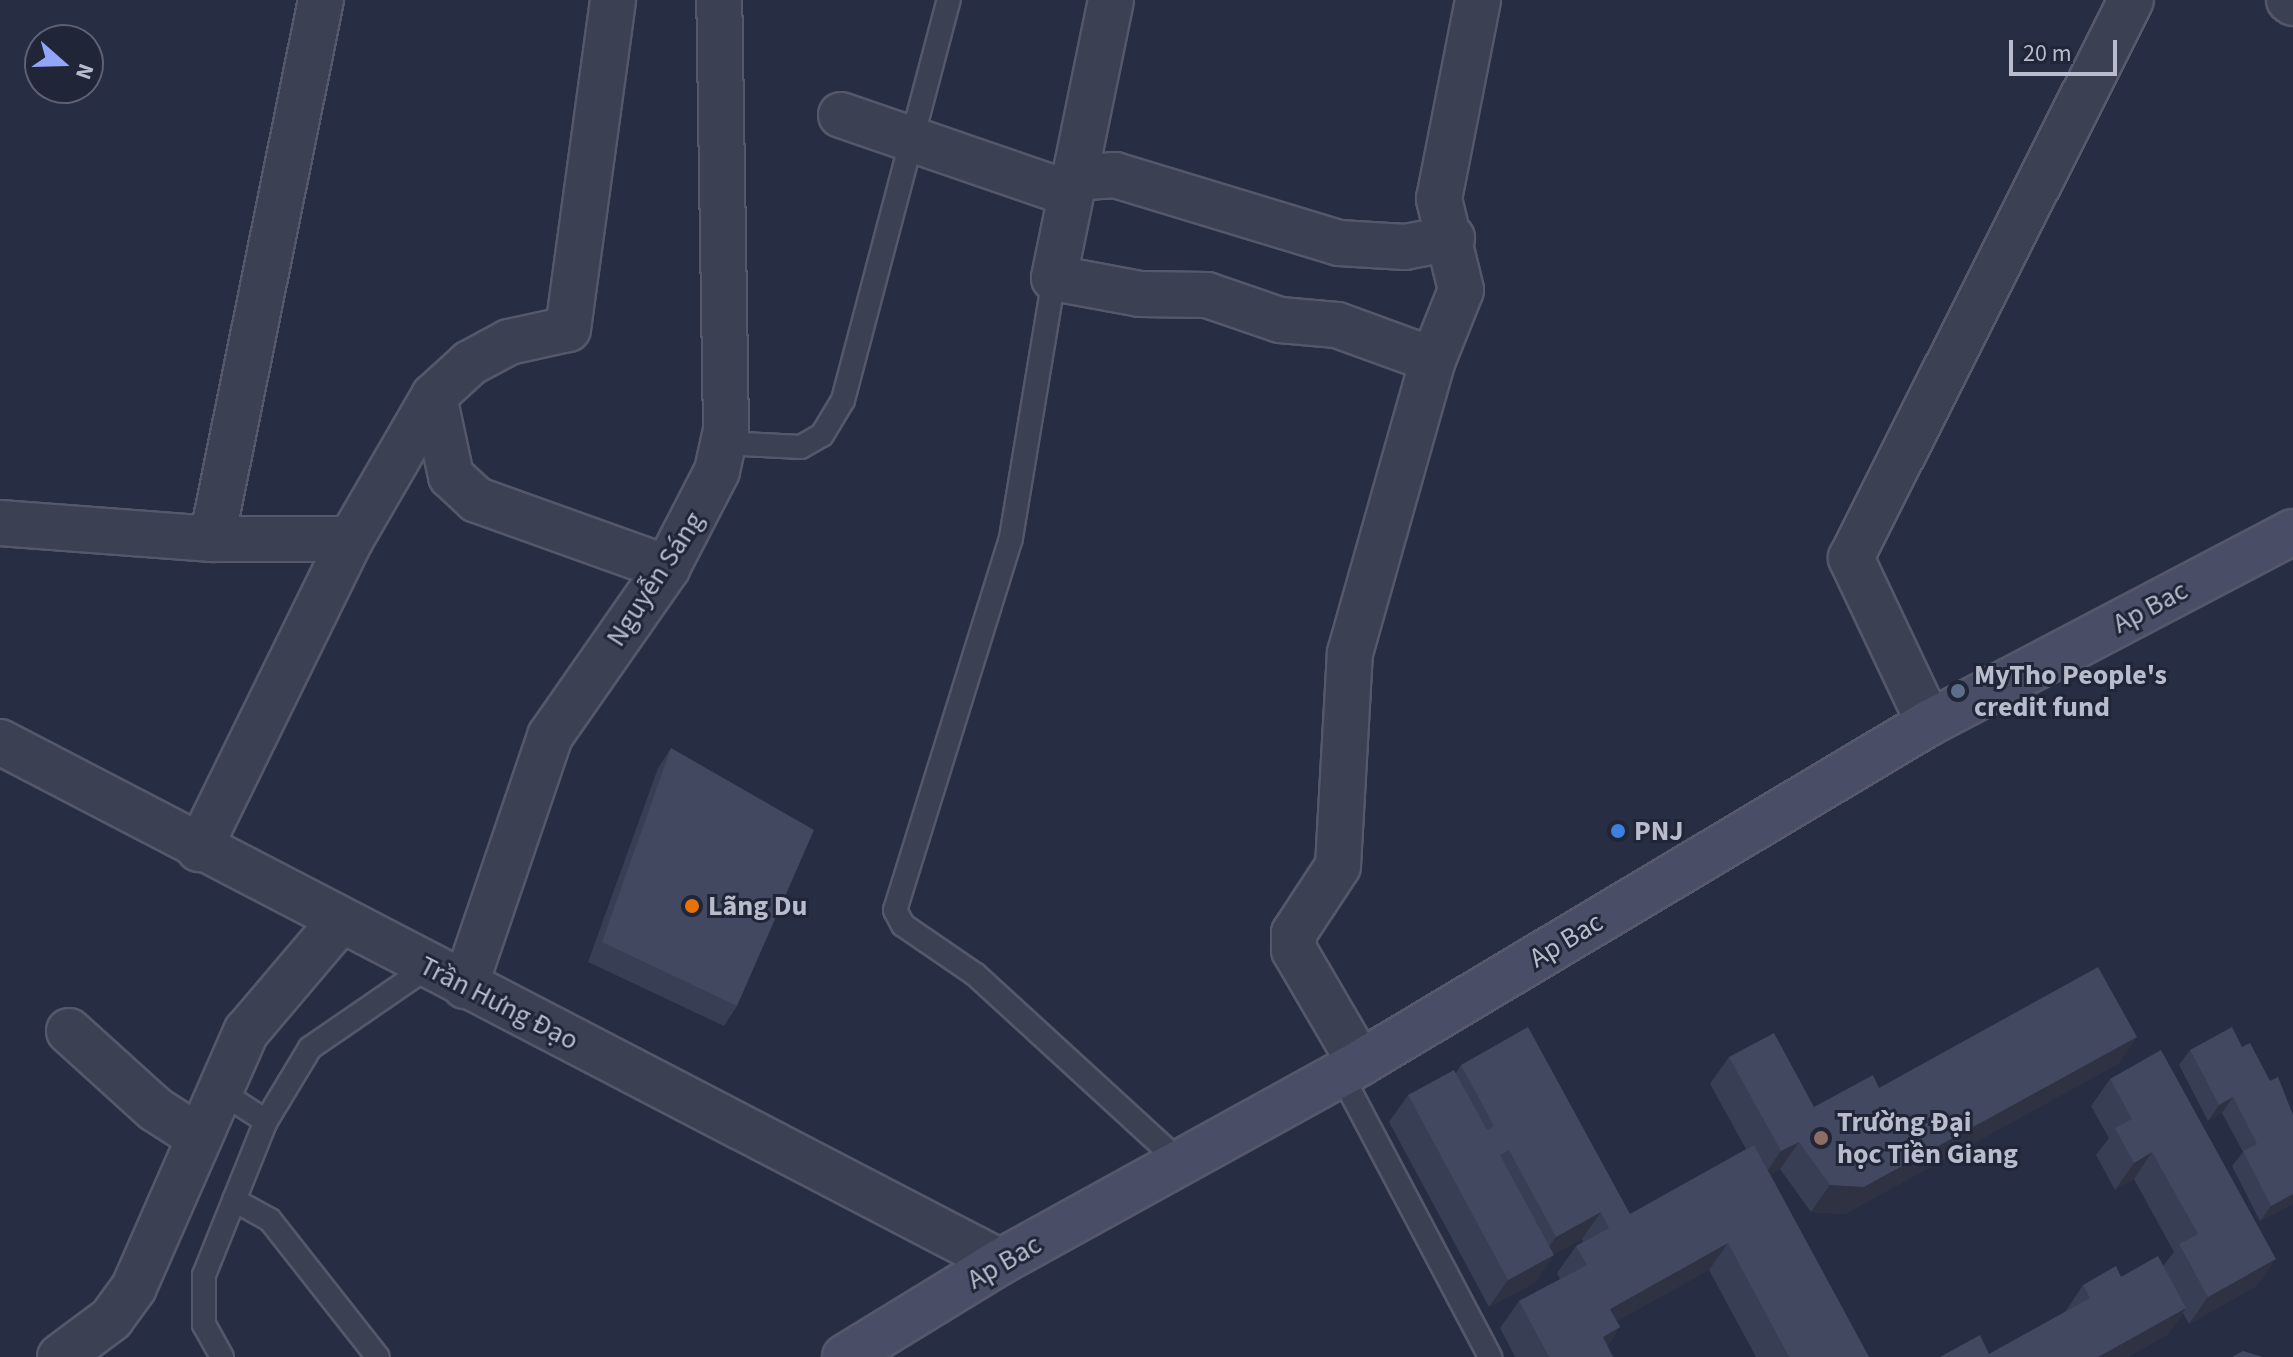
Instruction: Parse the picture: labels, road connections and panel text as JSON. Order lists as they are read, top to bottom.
{
  "streets": {
    "main road": ["Ap Bac"],
    "street": ["Nguyễn Sáng", "Trần Hưng Đạo"]
  },
  "crossings": [
    ["Nguyễn Sáng", "Trần Hưng Đạo"],
    ["Ap Bac", "Trần Hưng Đạo"]
  ],
  "places": [
    "MyTho People's credit fund",
    "PNJ",
    "Lãng Du",
    "Trường Đại học Tiền Giang"
  ],
  "scale_bar": "20 m",
  "north": "right"
}
